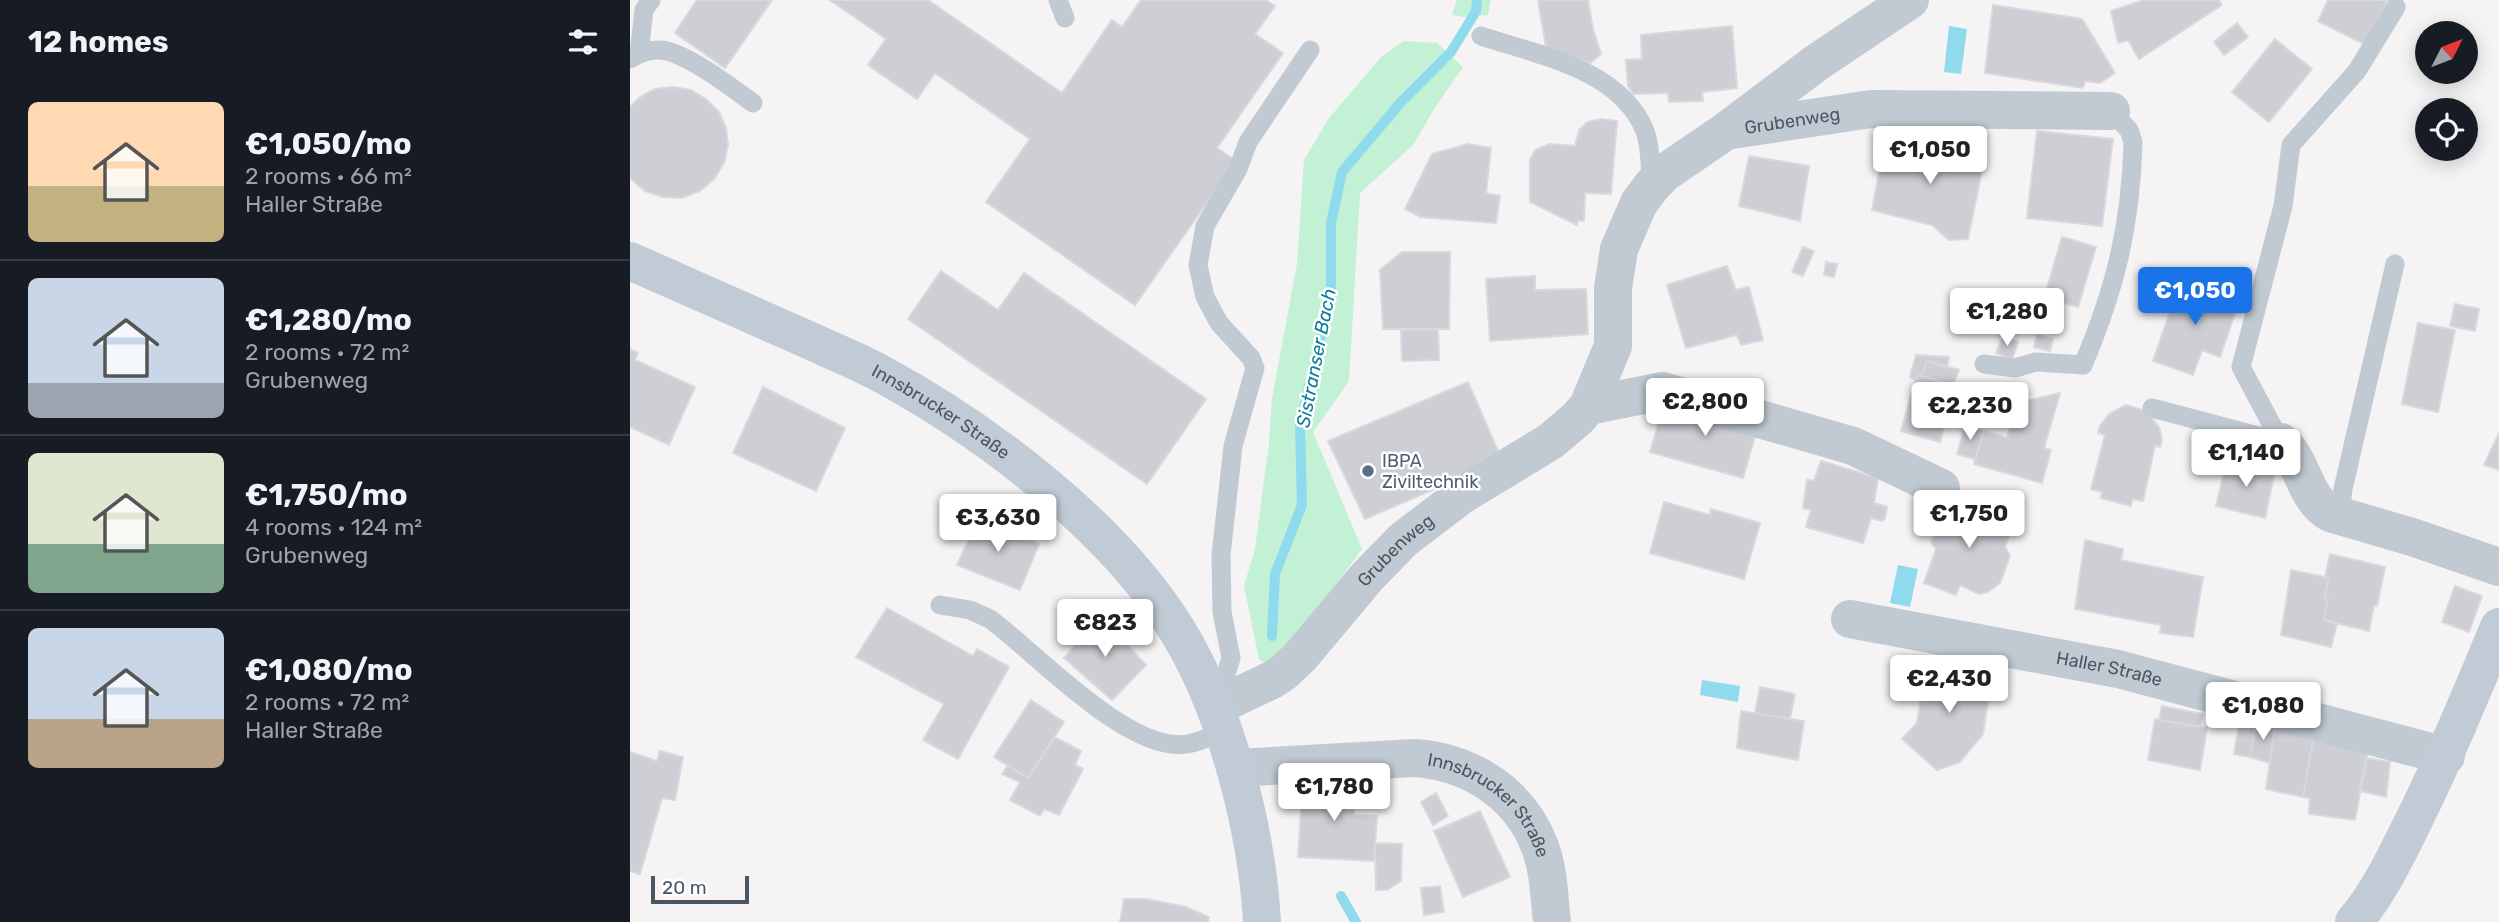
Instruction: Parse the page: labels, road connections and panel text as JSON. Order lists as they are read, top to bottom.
{
  "streets": {
    "main road": ["Innsbrucker Straße"],
    "street": ["Grubenweg", "Haller Straße"]
  },
  "crossings": [
    ["Grubenweg", "Innsbrucker Straße"]
  ],
  "water": ["Sistranser Bach"],
  "places": ["IBPA Ziviltechnik"],
  "scale_bar": "20 m",
  "north": "top right",
  "page": {
    "heading": "12 homes",
    "list": [
      {
        "name": "€1,050/mo",
        "note": "2 rooms · 66 m² · Haller Straße"
      },
      {
        "name": "€1,280/mo",
        "note": "2 rooms · 72 m² · Grubenweg"
      },
      {
        "name": "€1,750/mo",
        "note": "4 rooms · 124 m² · Grubenweg"
      },
      {
        "name": "€1,080/mo",
        "note": "2 rooms · 72 m² · Haller Straße"
      }
    ],
    "price": [
      "€1,050",
      "€1,050",
      "€1,280",
      "€2,800",
      "€2,230",
      "€1,140",
      "€1,750",
      "€3,630",
      "€823",
      "€2,430",
      "€1,080",
      "€1,780"
    ],
    "scale": "20 m"
  }
}
